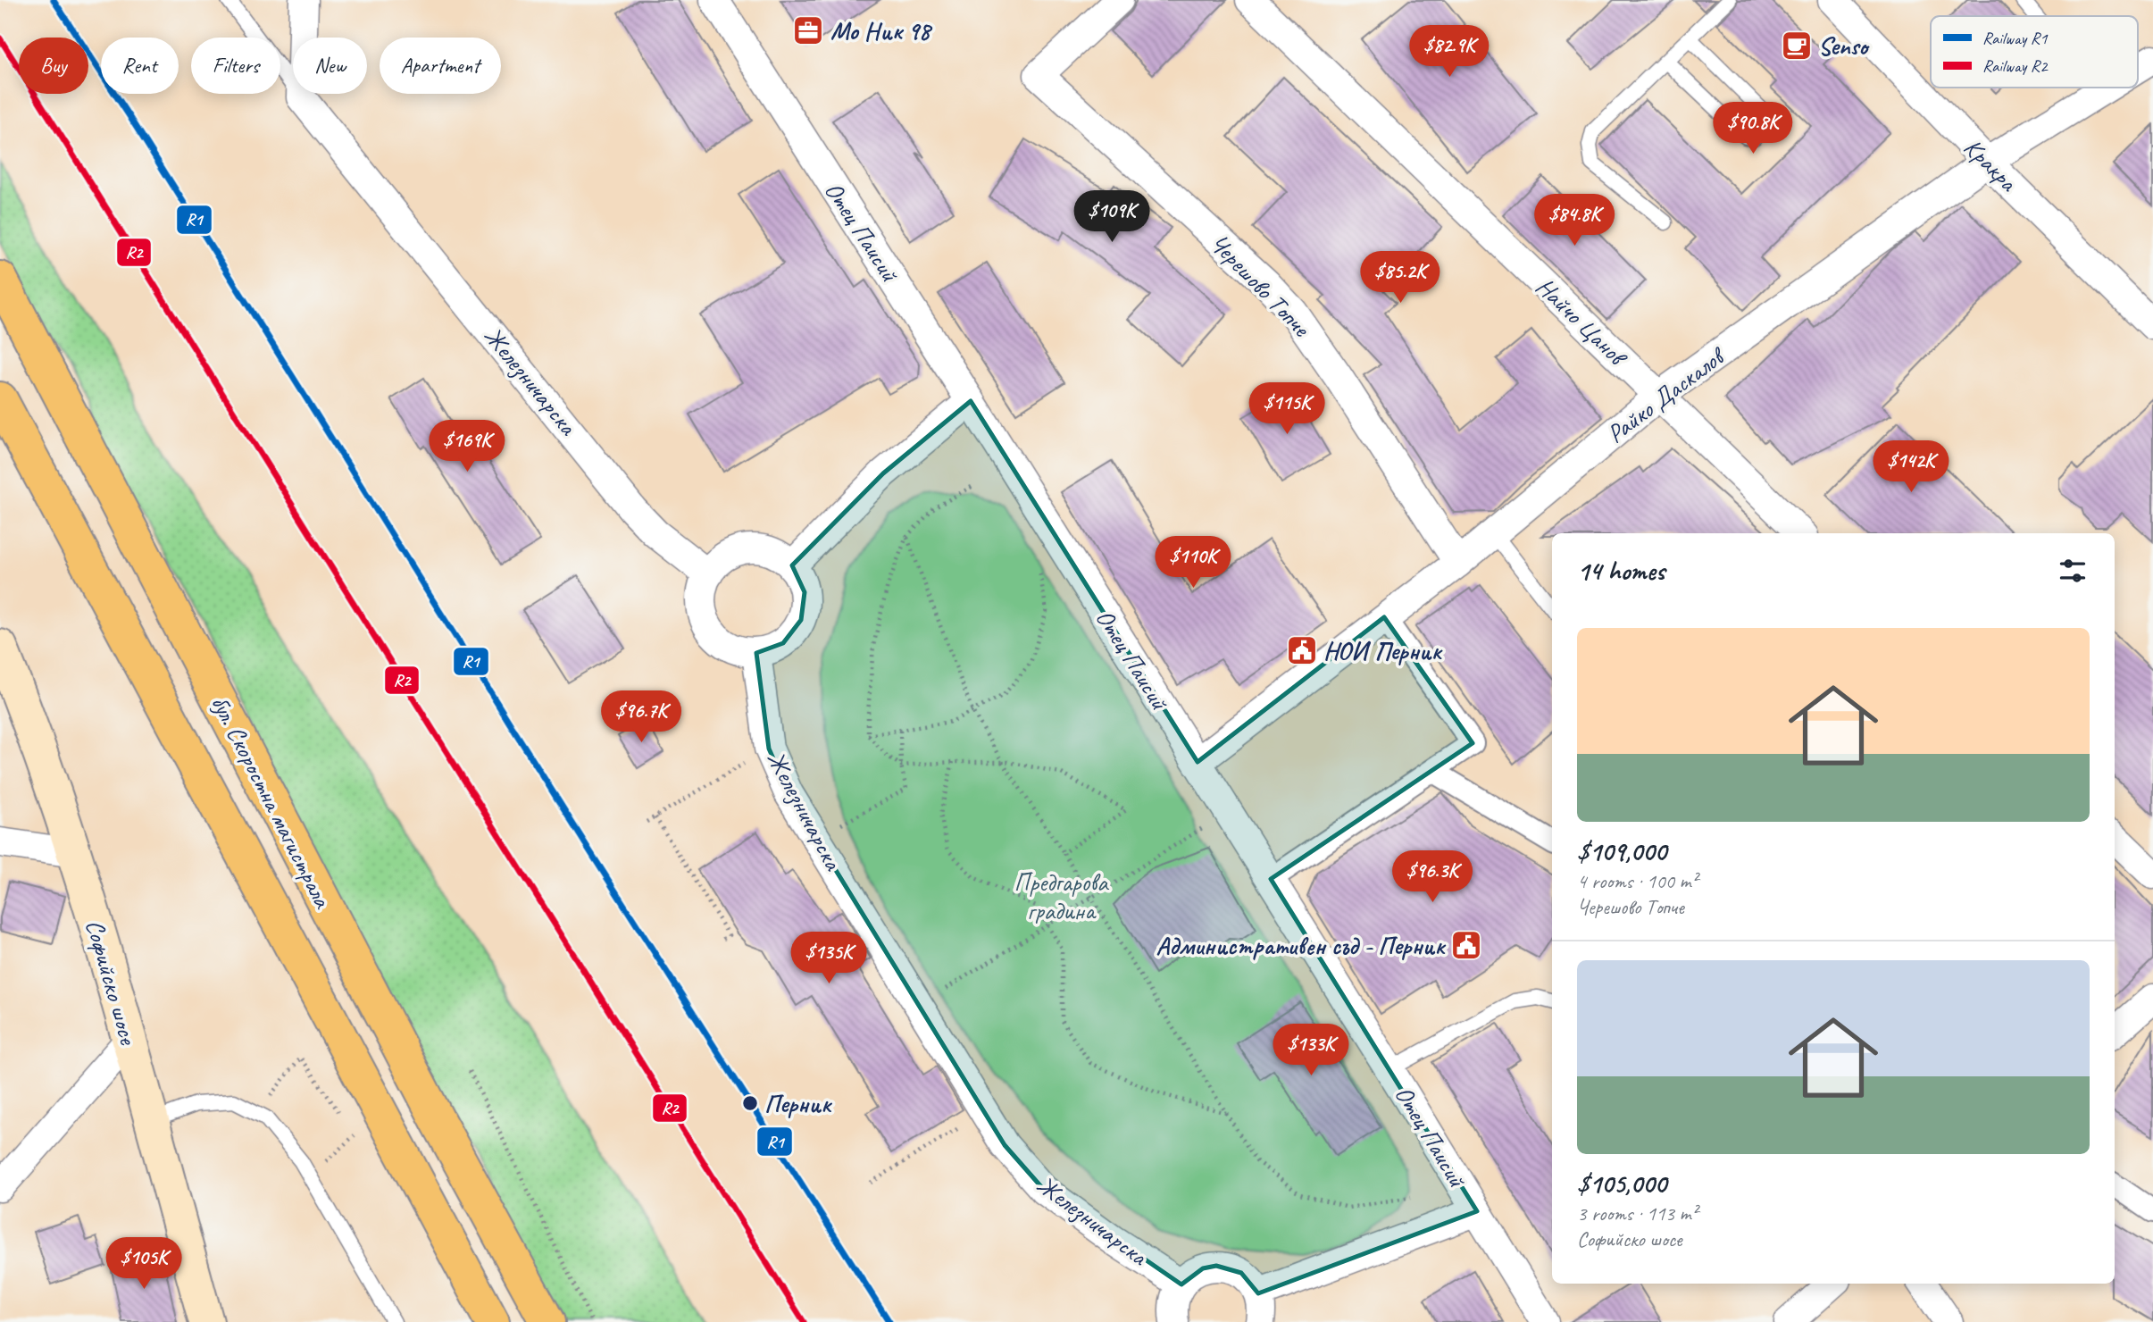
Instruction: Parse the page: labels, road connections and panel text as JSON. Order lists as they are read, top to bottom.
{
  "streets": {
    "highway": ["бул. Скоростна магистрала"],
    "main road": ["Софийско шосе"],
    "street": [
      "Кракра",
      "Отец Паисий",
      "Черешово Топче",
      "Найчо Цанов",
      "Железничарска",
      "Райко Даскалов"
    ]
  },
  "crossings": [
    ["Кракра", "Райко Даскалов"],
    ["Отец Паисий", "Райко Даскалов"],
    ["Черешово Топче", "Райко Даскалов"],
    ["Найчо Цанов", "Райко Даскалов"]
  ],
  "parks": ["Предгарова градина"],
  "places": {
    "office": ["Мо Ник 98"],
    "cafe": ["Senso"],
    "public building": ["НОИ Перник", "Административен съд - Перник"],
    "other": ["Перник"]
  },
  "lines": ["rail line R1", "rail line R2"],
  "legend": ["Railway R1", "Railway R2"],
  "page": {
    "price": [
      "$82.9K",
      "$90.8K",
      "$109K",
      "$84.8K",
      "$85.2K",
      "$115K",
      "$169K",
      "$142K",
      "$110K",
      "$96.7K",
      "$96.3K",
      "$135K",
      "$133K",
      "$105K"
    ],
    "chip": [
      "Buy",
      "Rent",
      "Filters",
      "New",
      "Apartment"
    ],
    "heading": "14 homes",
    "list": [
      {
        "name": "$109,000",
        "note": "4 rooms · 100 m² · Черешово Топче"
      },
      {
        "name": "$105,000",
        "note": "3 rooms · 113 m² · Софийско шосе"
      }
    ]
  }
}
